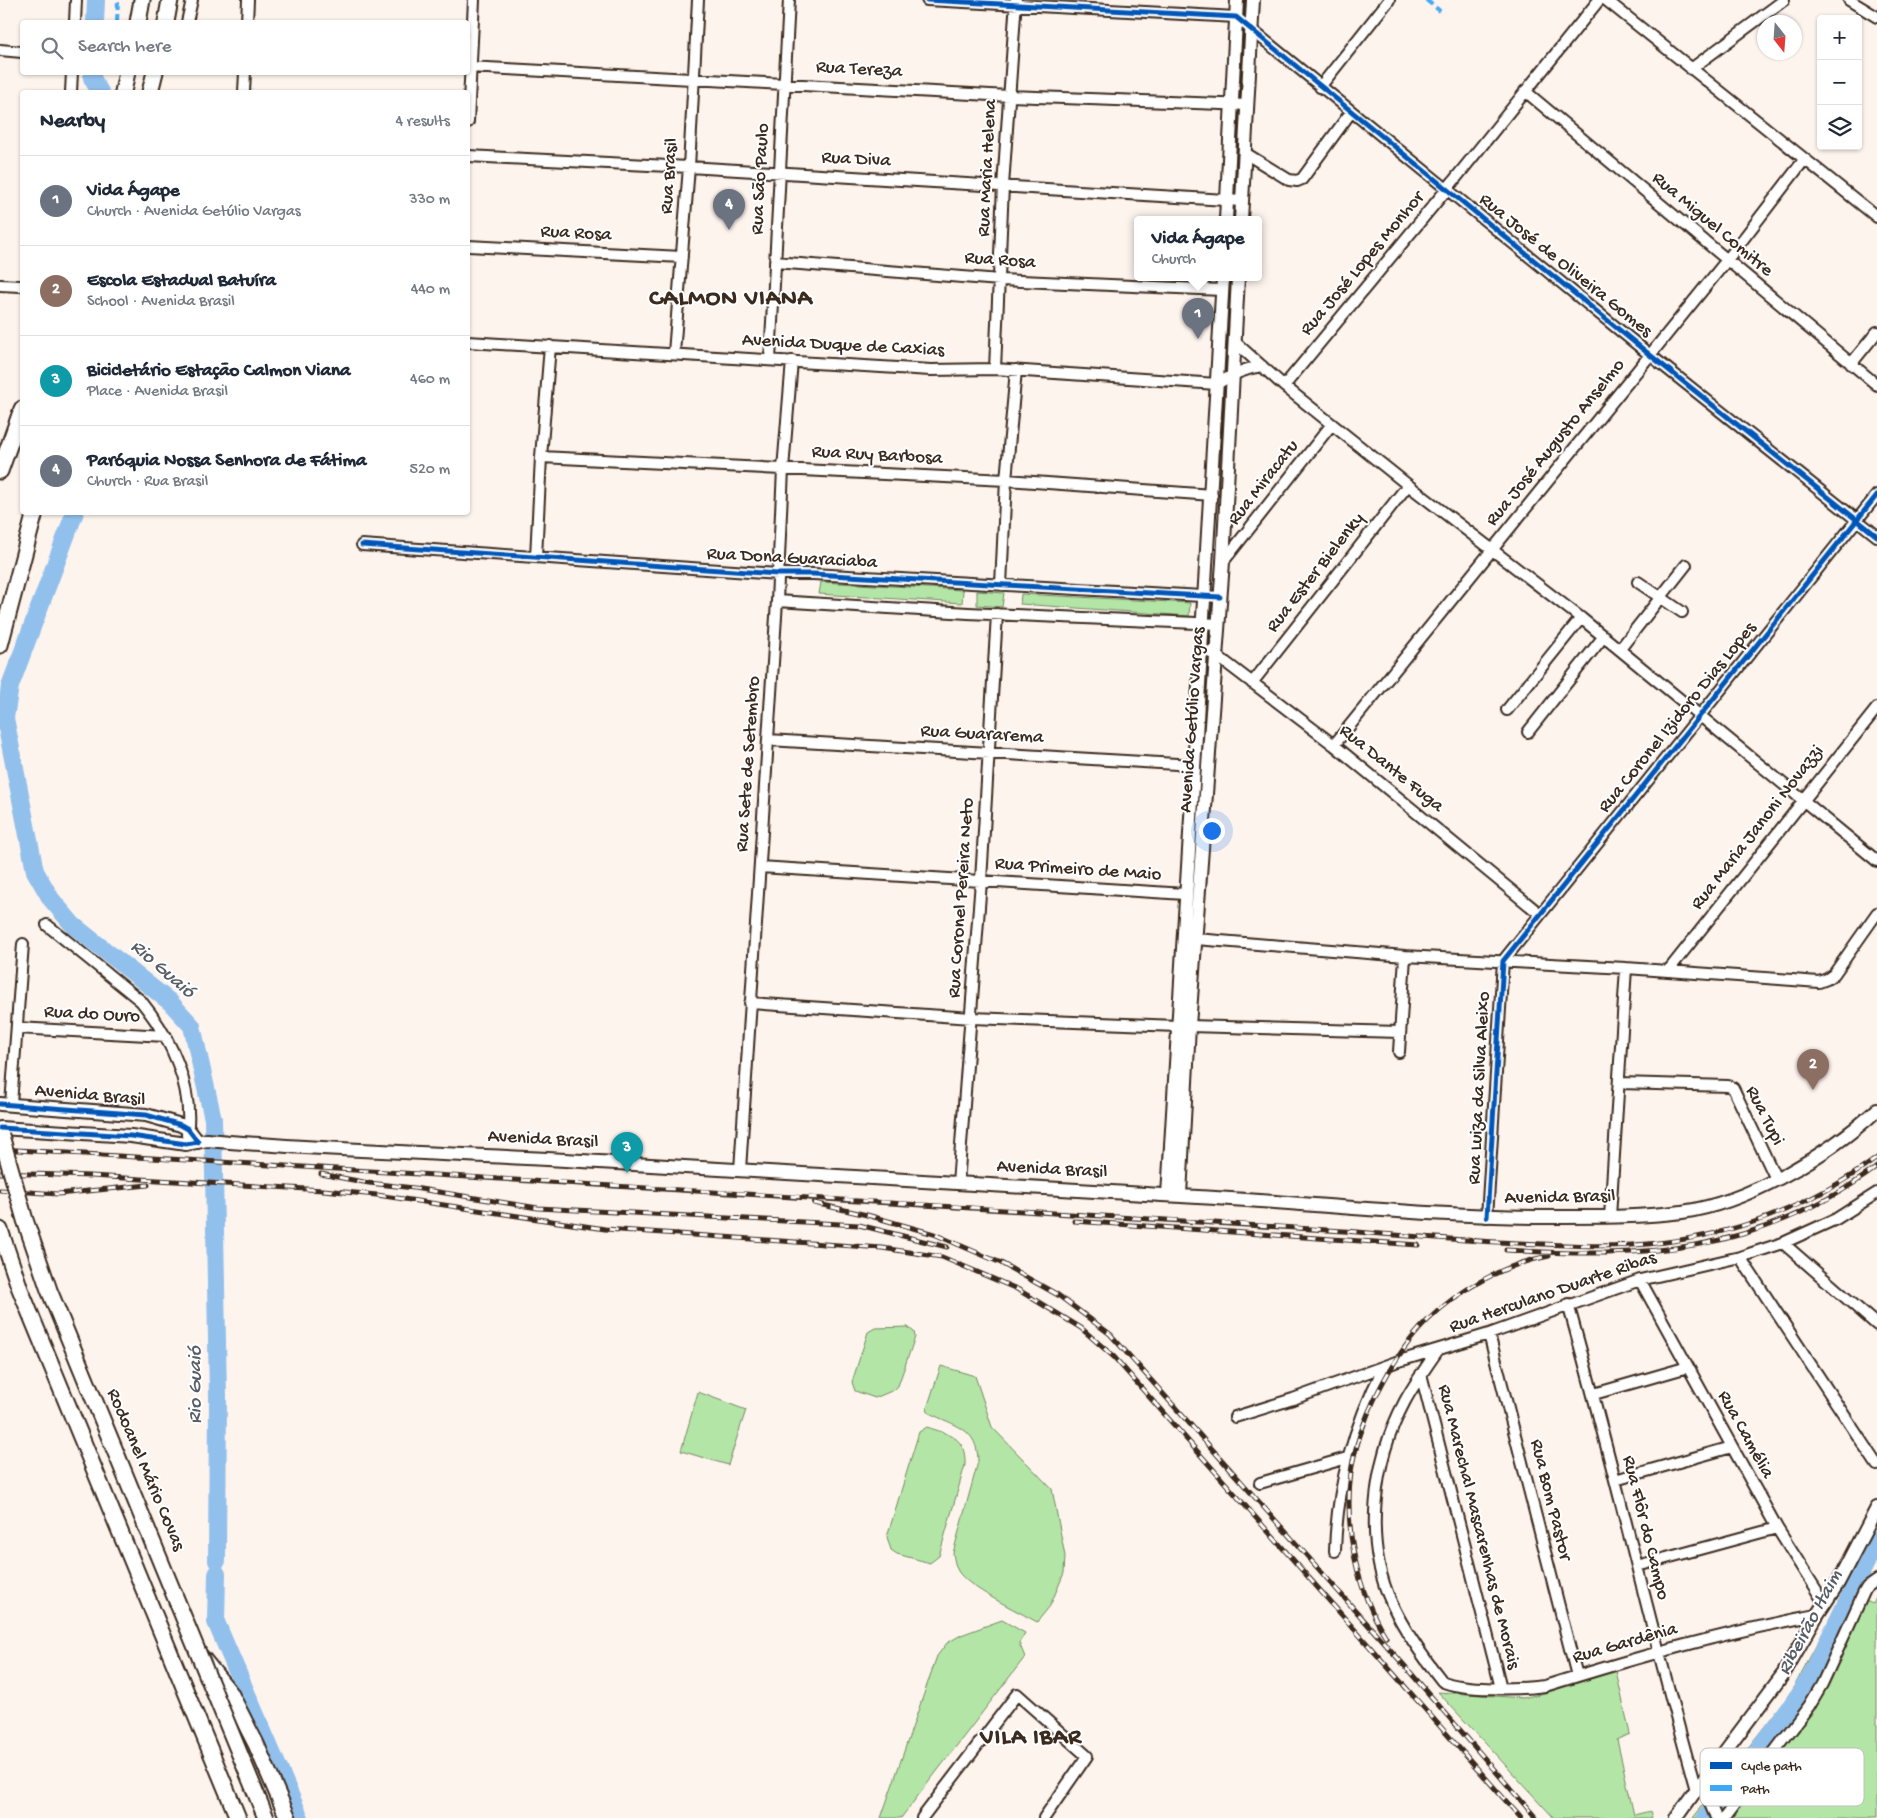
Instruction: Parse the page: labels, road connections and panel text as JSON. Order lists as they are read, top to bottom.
{
  "streets": {
    "highway": ["Rodoanel Mário Covas"],
    "main road": ["Avenida Getúlio Vargas", "Avenida Brasil"],
    "street": [
      "Rua Tereza",
      "Rua Diva",
      "Rua Maria Helena",
      "Rua Brasil",
      "Rua São Paulo",
      "Rua Miguel Comitre",
      "Rua Rosa",
      "Rua José Lopes Monhor",
      "Rua José de Oliveira Gomes",
      "Avenida Duque de Caxias",
      "Rua José Augusto Anselmo",
      "Rua Ruy Barbosa",
      "Rua Miracatu",
      "Rua Dona Guaraciaba",
      "Rua Ester Bielenky",
      "Rua Coronel Izidoro Dias Lopes",
      "Rua Guararema",
      "Rua Sete de Setembro",
      "Rua Dante Fuga",
      "Rua Maria Janoni Novazzi",
      "Rua Primeiro de Maio",
      "Rua Coronel Pereira Neto",
      "Rua do Ouro",
      "Rua Luiza da Silva Aleixo",
      "Rua Tupi",
      "Rua Herculano Duarte Ribas",
      "Rua Camélia",
      "Rua Bom Pastor",
      "Rua Marechal Mascarenhas de Morais",
      "Rua Flôr do Campo",
      "Rua Gardênia"
    ]
  },
  "crossings": [
    ["Rua Tereza", "Rua Maria Helena"],
    ["Rua Tereza", "Rua Brasil"],
    ["Rua Tereza", "Rua São Paulo"],
    ["Rua Diva", "Rua Maria Helena"],
    ["Rua Diva", "Rua Brasil"],
    ["Rua Diva", "Rua São Paulo"],
    ["Rua Maria Helena", "Rua Rosa"],
    ["Rua Maria Helena", "Avenida Duque de Caxias"],
    ["Rua Brasil", "Rua Rosa"],
    ["Rua Brasil", "Avenida Duque de Caxias"],
    ["Rua São Paulo", "Rua Rosa"],
    ["Rua São Paulo", "Avenida Duque de Caxias"],
    ["Rua Miguel Comitre", "Rua José Lopes Monhor"],
    ["Rua Miguel Comitre", "Rua José Augusto Anselmo"],
    ["Rua Rosa", "Avenida Getúlio Vargas"],
    ["Rua José Lopes Monhor", "Rua José de Oliveira Gomes"],
    ["Rua José de Oliveira Gomes", "Rua José Augusto Anselmo"],
    ["Rua José de Oliveira Gomes", "Rua Coronel Izidoro Dias Lopes"],
    ["Avenida Duque de Caxias", "Avenida Getúlio Vargas"],
    ["Avenida Duque de Caxias", "Rua Sete de Setembro"],
    ["Rua José Augusto Anselmo", "Rua Dante Fuga"],
    ["Rua Ruy Barbosa", "Avenida Getúlio Vargas"],
    ["Rua Ruy Barbosa", "Rua Sete de Setembro"],
    ["Rua Miracatu", "Avenida Getúlio Vargas"],
    ["Rua Dona Guaraciaba", "Avenida Getúlio Vargas"],
    ["Rua Dona Guaraciaba", "Rua Sete de Setembro"],
    ["Rua Ester Bielenky", "Rua Dante Fuga"],
    ["Rua Coronel Izidoro Dias Lopes", "Rua Dante Fuga"],
    ["Rua Coronel Izidoro Dias Lopes", "Rua Luiza da Silva Aleixo"],
    ["Avenida Getúlio Vargas", "Rua Guararema"],
    ["Avenida Getúlio Vargas", "Rua Dante Fuga"],
    ["Avenida Getúlio Vargas", "Rua Primeiro de Maio"],
    ["Avenida Getúlio Vargas", "Avenida Brasil"],
    ["Rua Guararema", "Rua Sete de Setembro"],
    ["Rua Guararema", "Rua Coronel Pereira Neto"],
    ["Rua Sete de Setembro", "Rua Primeiro de Maio"],
    ["Rua Sete de Setembro", "Avenida Brasil"],
    ["Rua Primeiro de Maio", "Rua Coronel Pereira Neto"],
    ["Rua Coronel Pereira Neto", "Avenida Brasil"],
    ["Rua Luiza da Silva Aleixo", "Avenida Brasil"],
    ["Avenida Brasil", "Rua Tupi"],
    ["Rua Herculano Duarte Ribas", "Rua Camélia"],
    ["Rua Herculano Duarte Ribas", "Rua Bom Pastor"],
    ["Rua Herculano Duarte Ribas", "Rua Flôr do Campo"],
    ["Rua Bom Pastor", "Rua Gardênia"],
    ["Rua Marechal Mascarenhas de Morais", "Rua Gardênia"],
    ["Rua Flôr do Campo", "Rua Gardênia"]
  ],
  "districts": ["CALMON VIANA", "VILA IBAR"],
  "water": ["Rio Guaió", "Ribeirão Itaim"],
  "legend": ["Cycle path", "Path"],
  "north": "bottom",
  "page": {
    "map_buttons": ["+", "−"],
    "search": "Search here",
    "heading": ["Nearby", "4 results"],
    "list": [
      {
        "mark": "1",
        "name": "Vida Ágape",
        "note": "Church · Avenida Getúlio Vargas",
        "value": "330 m"
      },
      {
        "mark": "2",
        "name": "Escola Estadual Batuíra",
        "note": "School · Avenida Brasil",
        "value": "440 m"
      },
      {
        "mark": "3",
        "name": "Bicicletário Estação Calmon Viana",
        "note": "Place · Avenida Brasil",
        "value": "460 m"
      },
      {
        "mark": "4",
        "name": "Paróquia Nossa Senhora de Fátima",
        "note": "Church · Rua Brasil",
        "value": "520 m"
      }
    ],
    "pins": [
      "4",
      "1",
      "2",
      "3"
    ],
    "popup": ["Vida Ágape", "Church"]
  }
}
